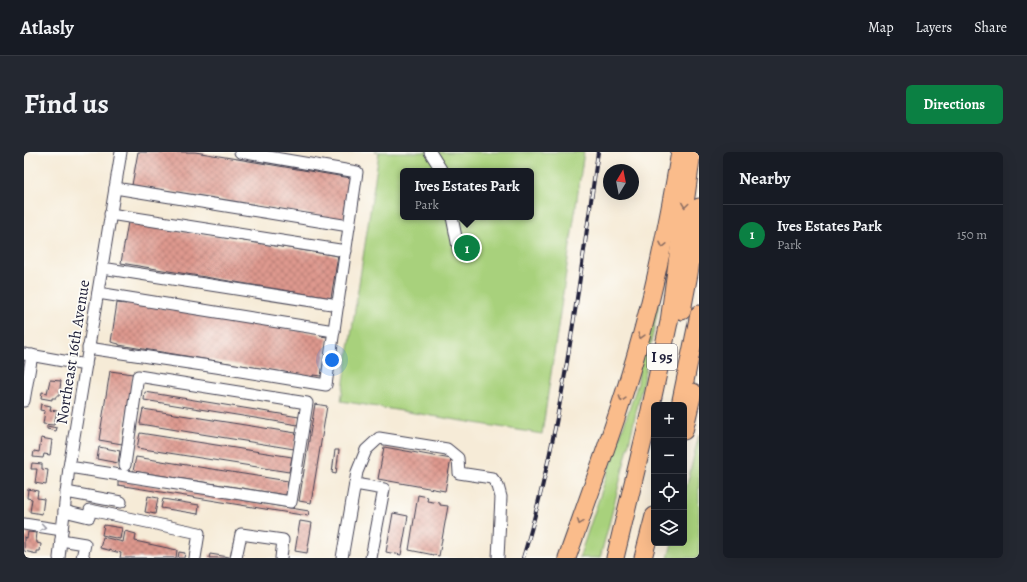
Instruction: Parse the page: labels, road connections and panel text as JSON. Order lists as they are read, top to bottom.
{
  "streets": {
    "highway": ["I 95"],
    "street": ["Northeast 16th Avenue"]
  },
  "north": "top",
  "page": {
    "header": "Atlasly",
    "nav": ["Map", "Layers", "Share"],
    "title": "Find us",
    "buttons": "Directions",
    "heading": "Nearby",
    "popup": ["Ives Estates Park", "Park"],
    "list": [
      {
        "mark": "1",
        "name": "Ives Estates Park",
        "note": "Park",
        "value": "150 m"
      }
    ],
    "pins": "1",
    "map_buttons": ["+", "−"]
  }
}
